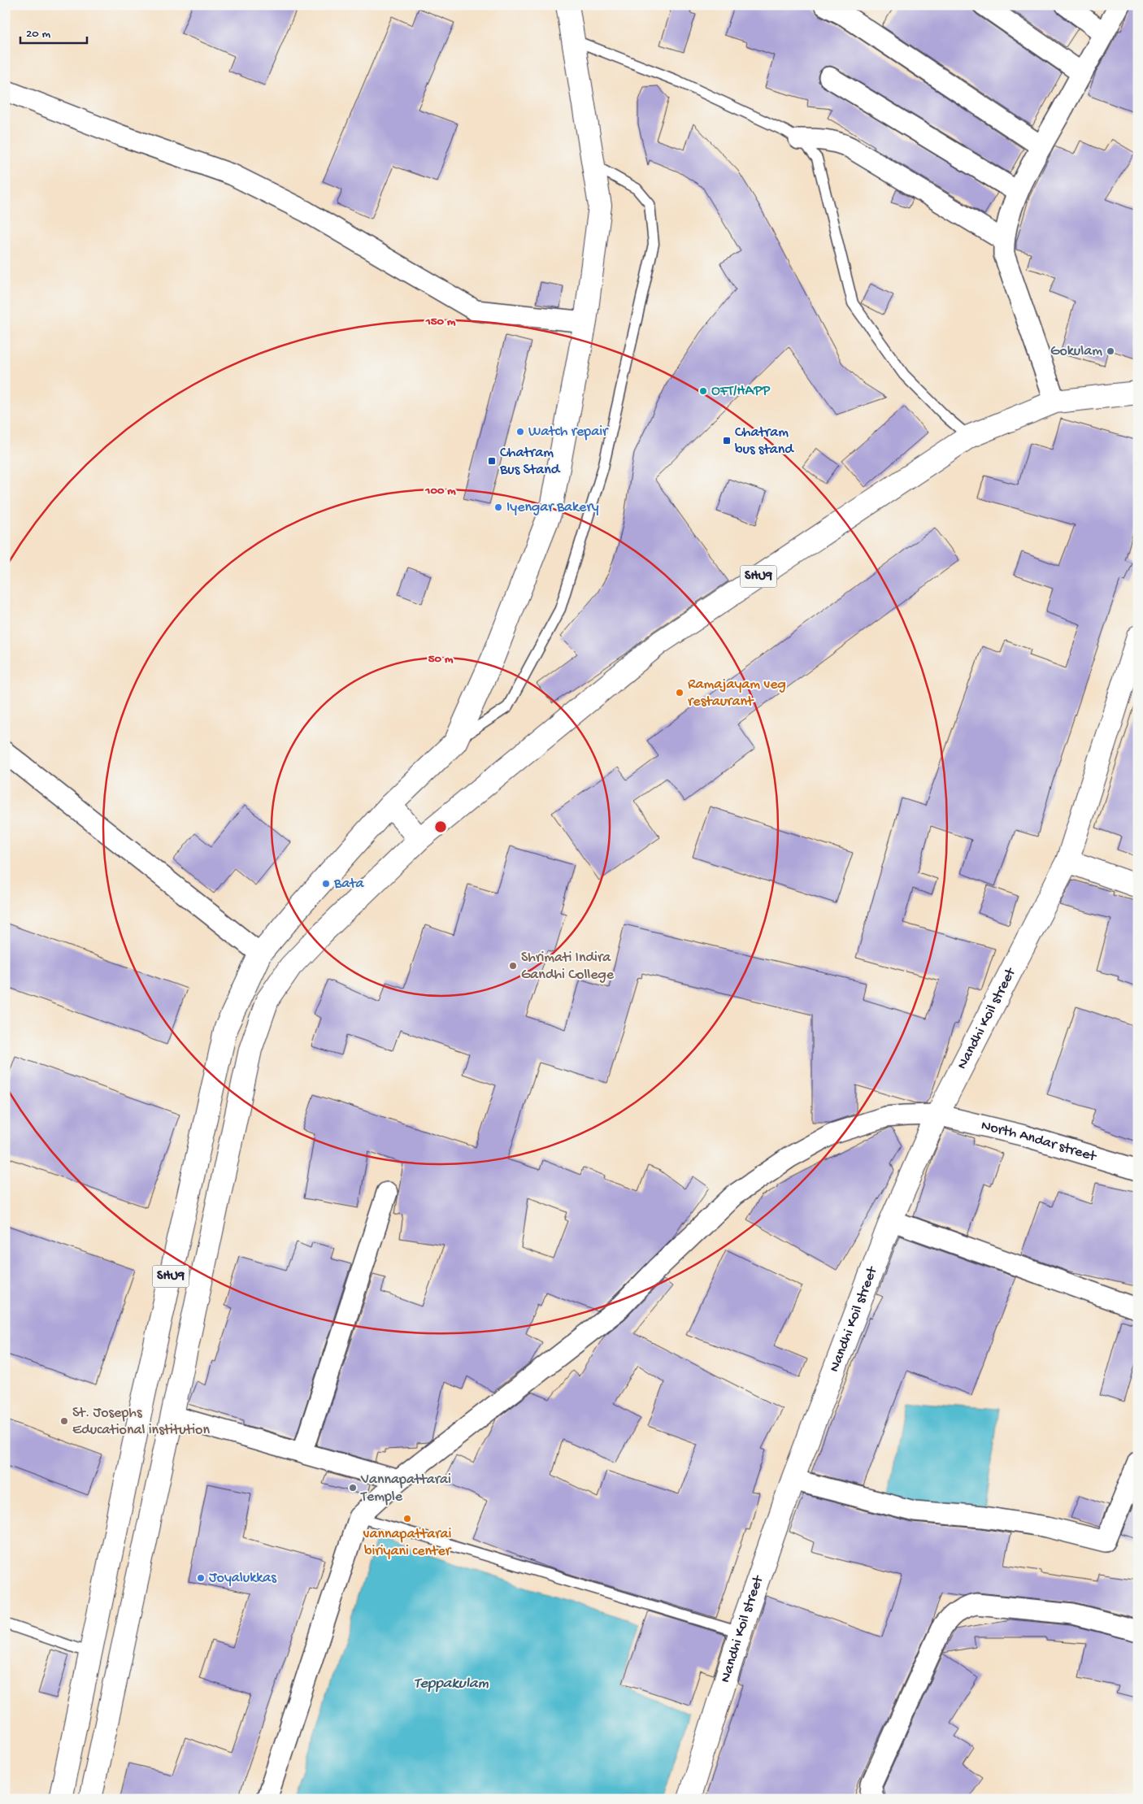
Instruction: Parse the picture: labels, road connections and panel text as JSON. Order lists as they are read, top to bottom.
{
  "streets": {
    "main road": ["SHU9", "Nandhi Koil street"],
    "street": ["North Andar street"]
  },
  "crossings": [
    ["Nandhi Koil street", "North Andar street"]
  ],
  "water": ["Teppakulam"],
  "places": {
    "other": [
      "Gokulam",
      "OFT/HAPP",
      "Watch repair",
      "Iyengar Bakery",
      "Ramajayam veg restaurant",
      "Bata",
      "Shrimati Indira Gandhi College",
      "St. Josephs Educational institution",
      "Vannapattarai Temple",
      "vannapattarai biriyani center",
      "Joyalukkas"
    ],
    "transit": ["Chatram bus stand", "Chatram Bus Stand"]
  },
  "scale_bar": "20 m",
  "rings": ["150 m", "100 m", "50 m"]
}
